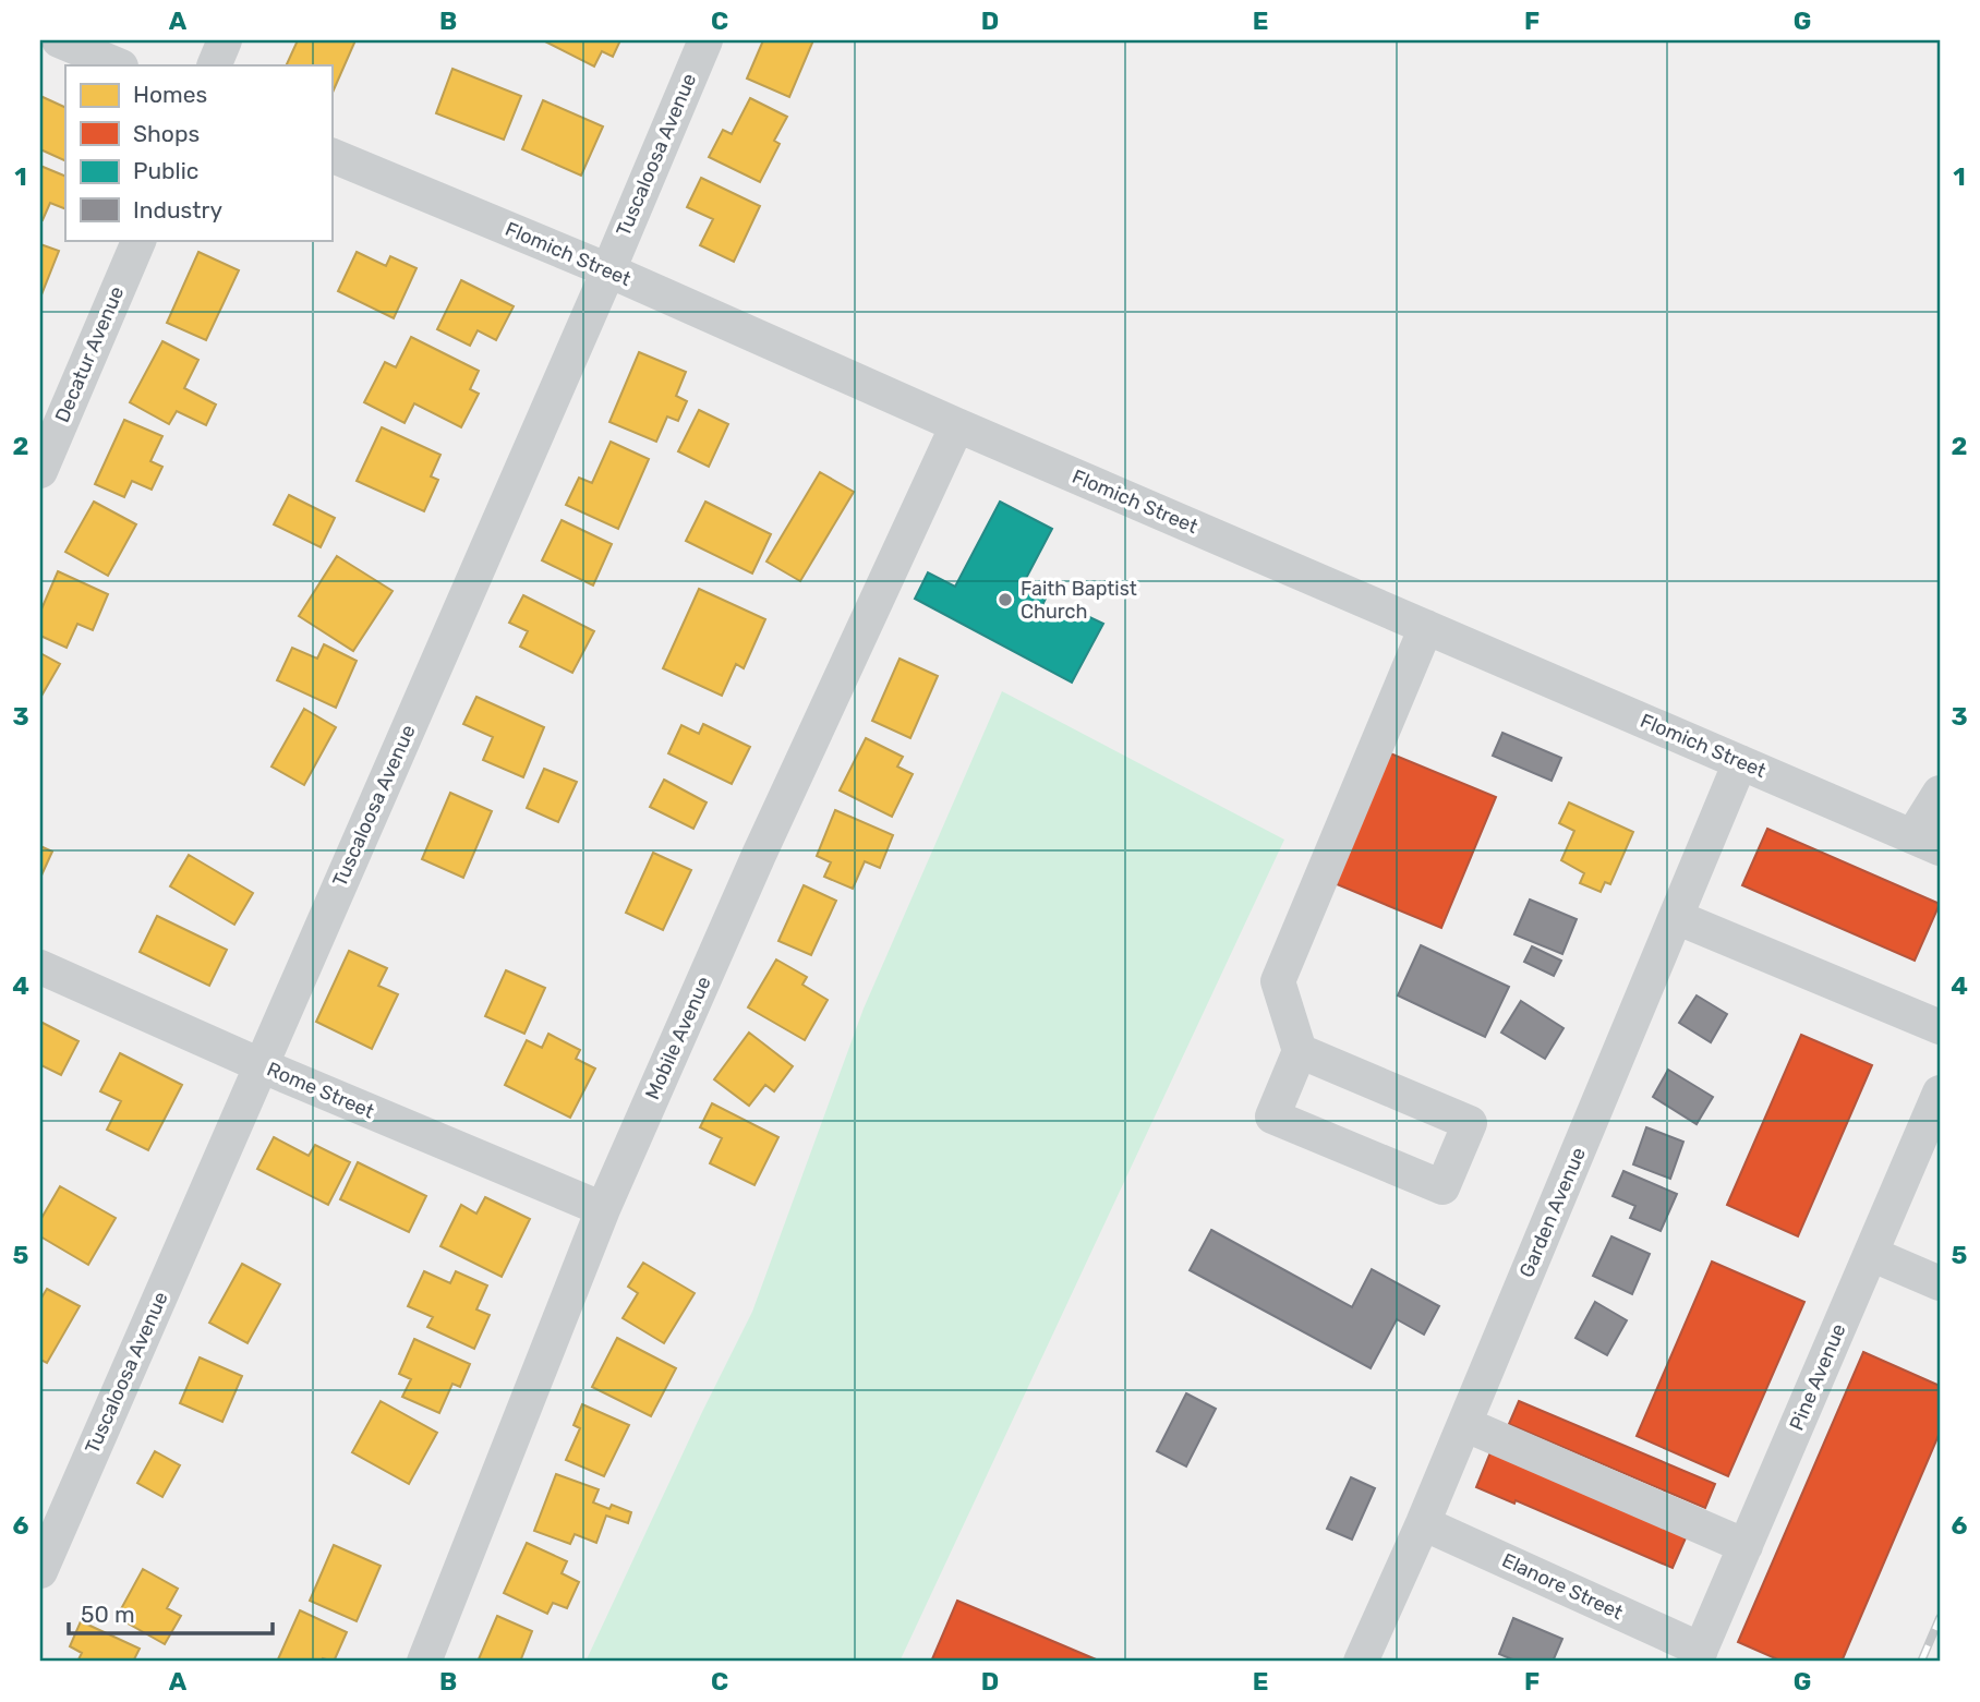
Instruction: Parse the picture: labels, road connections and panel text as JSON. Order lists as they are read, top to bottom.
{
  "streets": {
    "street": [
      "Tuscaloosa Avenue",
      "Flomich Street",
      "Decatur Avenue",
      "Mobile Avenue",
      "Rome Street",
      "Garden Avenue",
      "Pine Avenue",
      "Elanore Street"
    ]
  },
  "crossings": [
    ["Tuscaloosa Avenue", "Flomich Street"],
    ["Tuscaloosa Avenue", "Rome Street"],
    ["Flomich Street", "Mobile Avenue"],
    ["Flomich Street", "Garden Avenue"],
    ["Mobile Avenue", "Rome Street"],
    ["Garden Avenue", "Elanore Street"],
    ["Pine Avenue", "Elanore Street"]
  ],
  "places": ["Faith Baptist Church"],
  "legend": [
    "Homes",
    "Shops",
    "Public",
    "Industry"
  ],
  "scale_bar": "50 m",
  "grid": {
    "columns": [
      "A",
      "B",
      "C",
      "D",
      "E",
      "F",
      "G"
    ],
    "rows": [
      "1",
      "2",
      "3",
      "4",
      "5",
      "6"
    ]
  }
}
